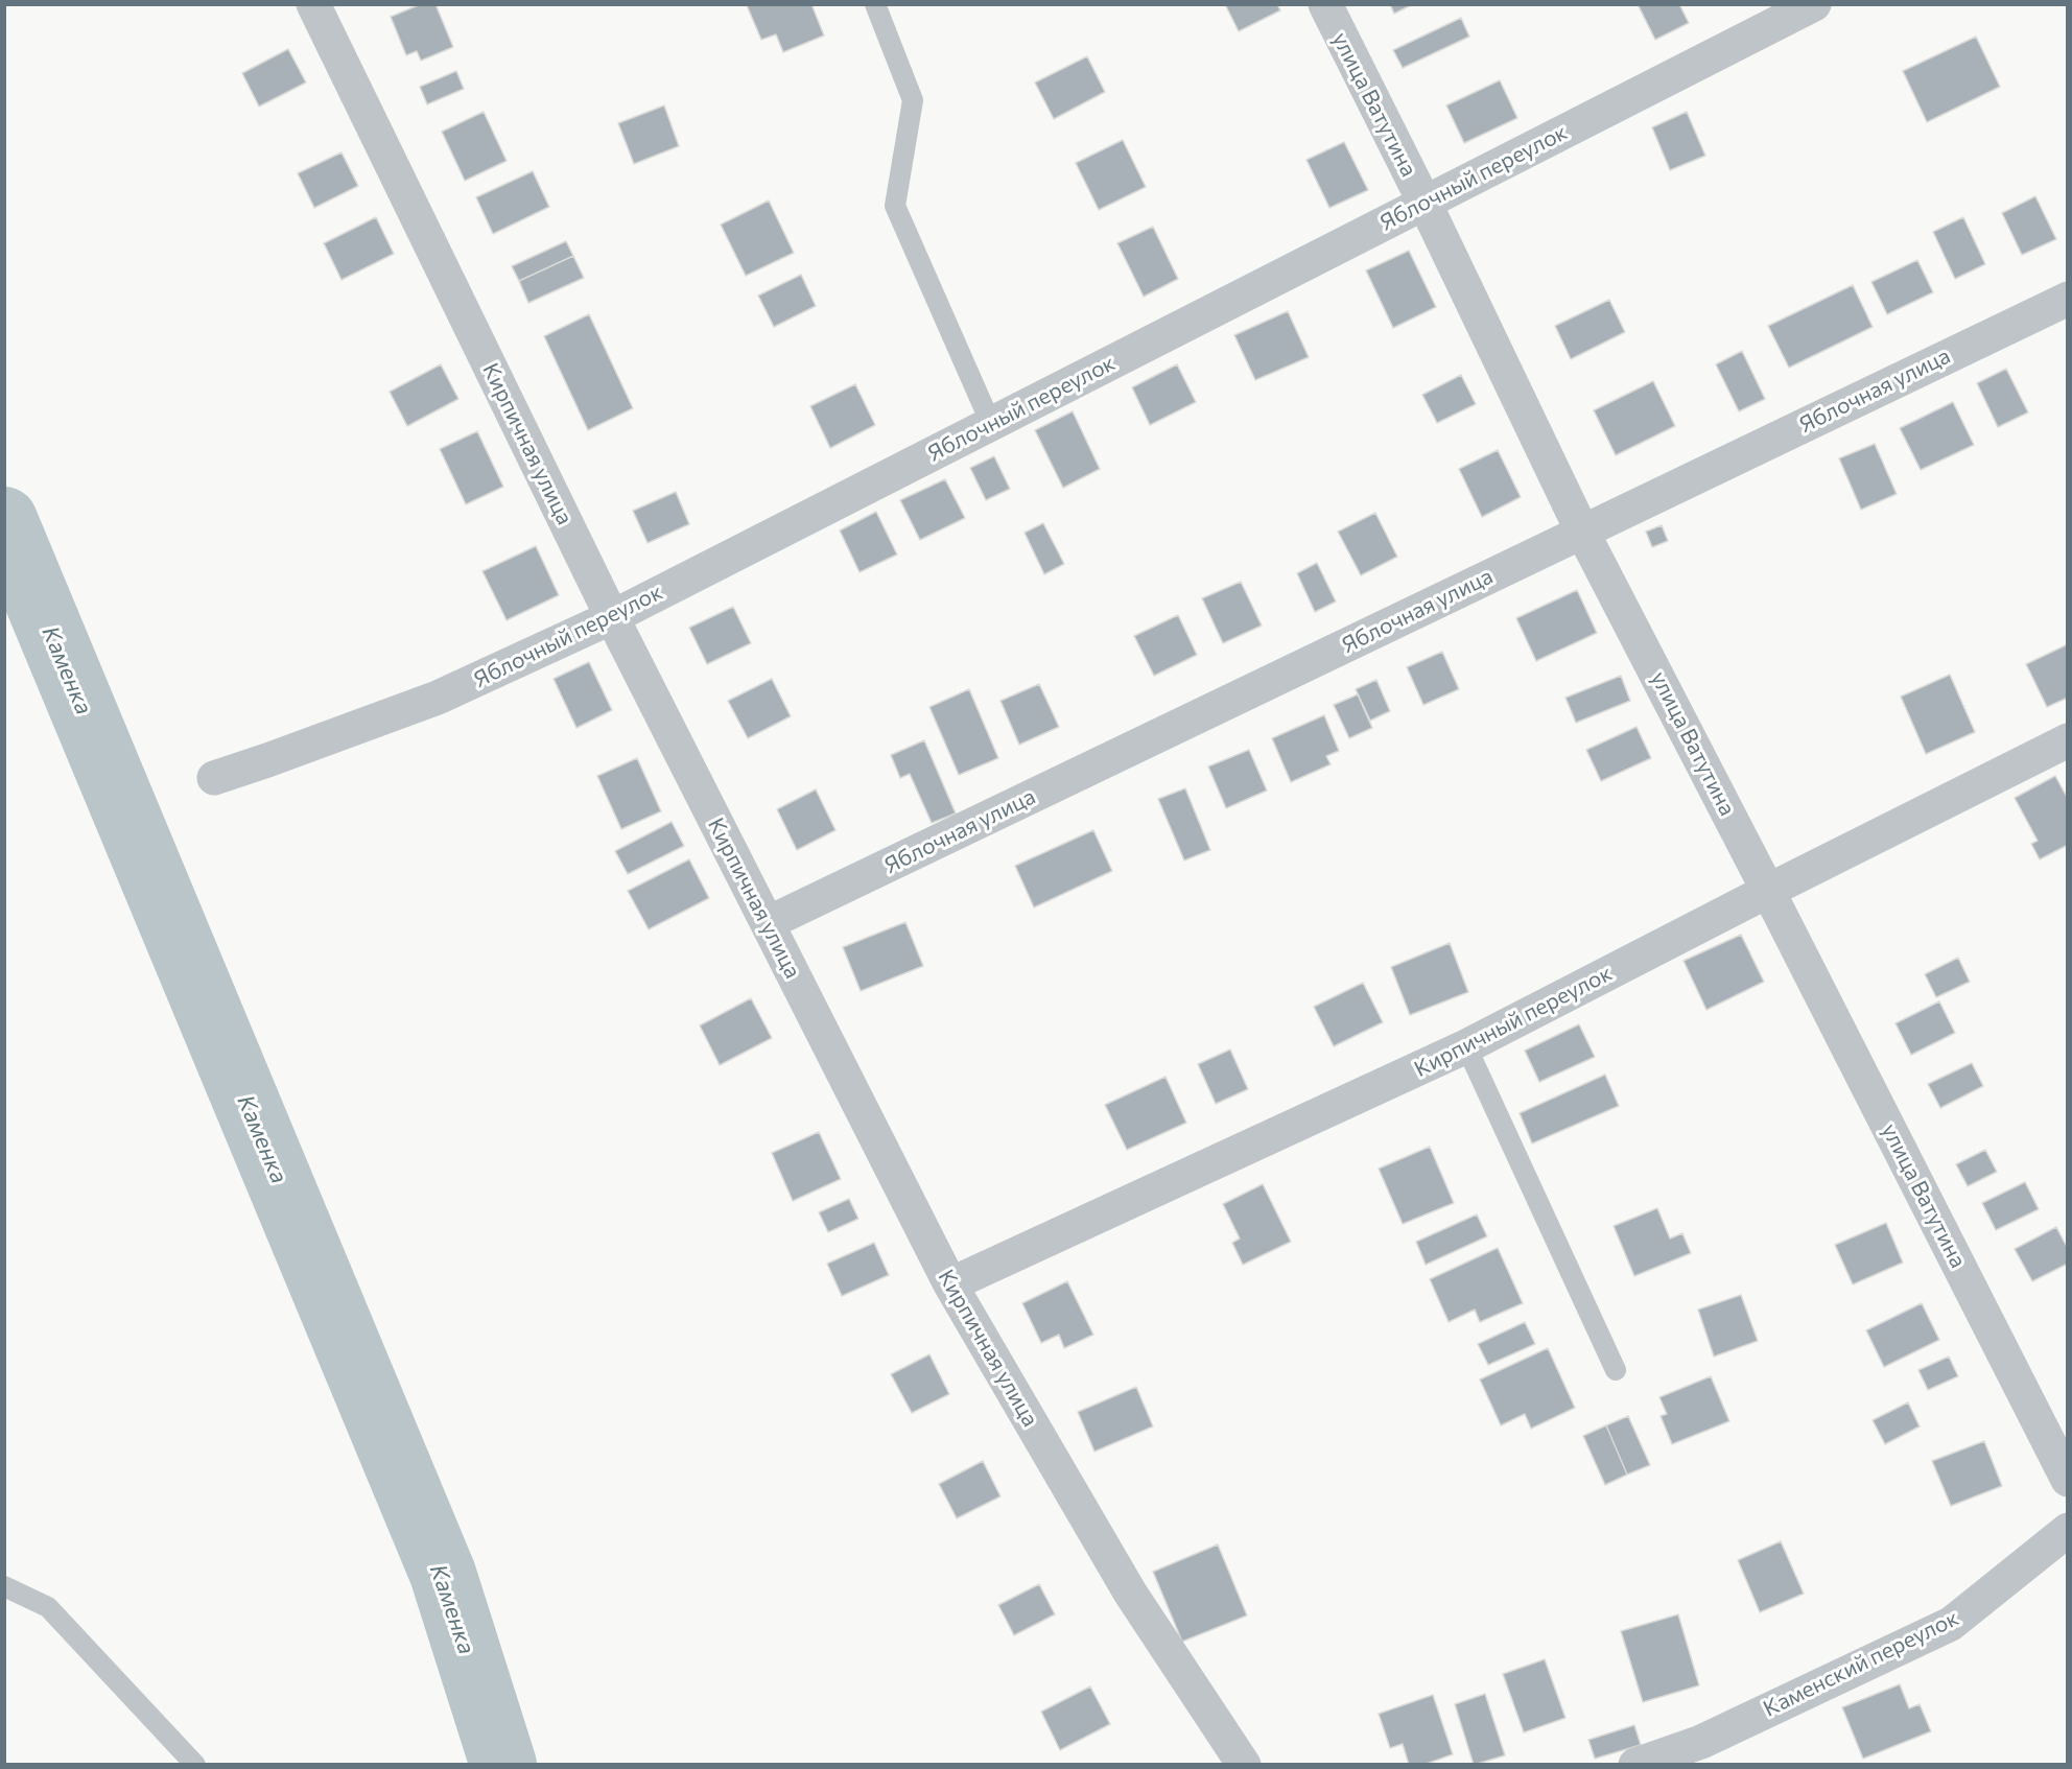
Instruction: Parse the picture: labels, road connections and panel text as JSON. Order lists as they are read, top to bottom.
{
  "streets": {
    "street": [
      "улица Ватутина",
      "Яблочный переулок",
      "Яблочная улица",
      "Кирпичная улица",
      "Кирпичный переулок",
      "Каменский переулок"
    ]
  },
  "crossings": [
    ["улица Ватутина", "Яблочный переулок"],
    ["улица Ватутина", "Яблочная улица"],
    ["улица Ватутина", "Кирпичный переулок"],
    ["Яблочный переулок", "Кирпичная улица"],
    ["Яблочная улица", "Кирпичная улица"],
    ["Кирпичная улица", "Кирпичный переулок"]
  ],
  "water": ["Каменка"]
}
